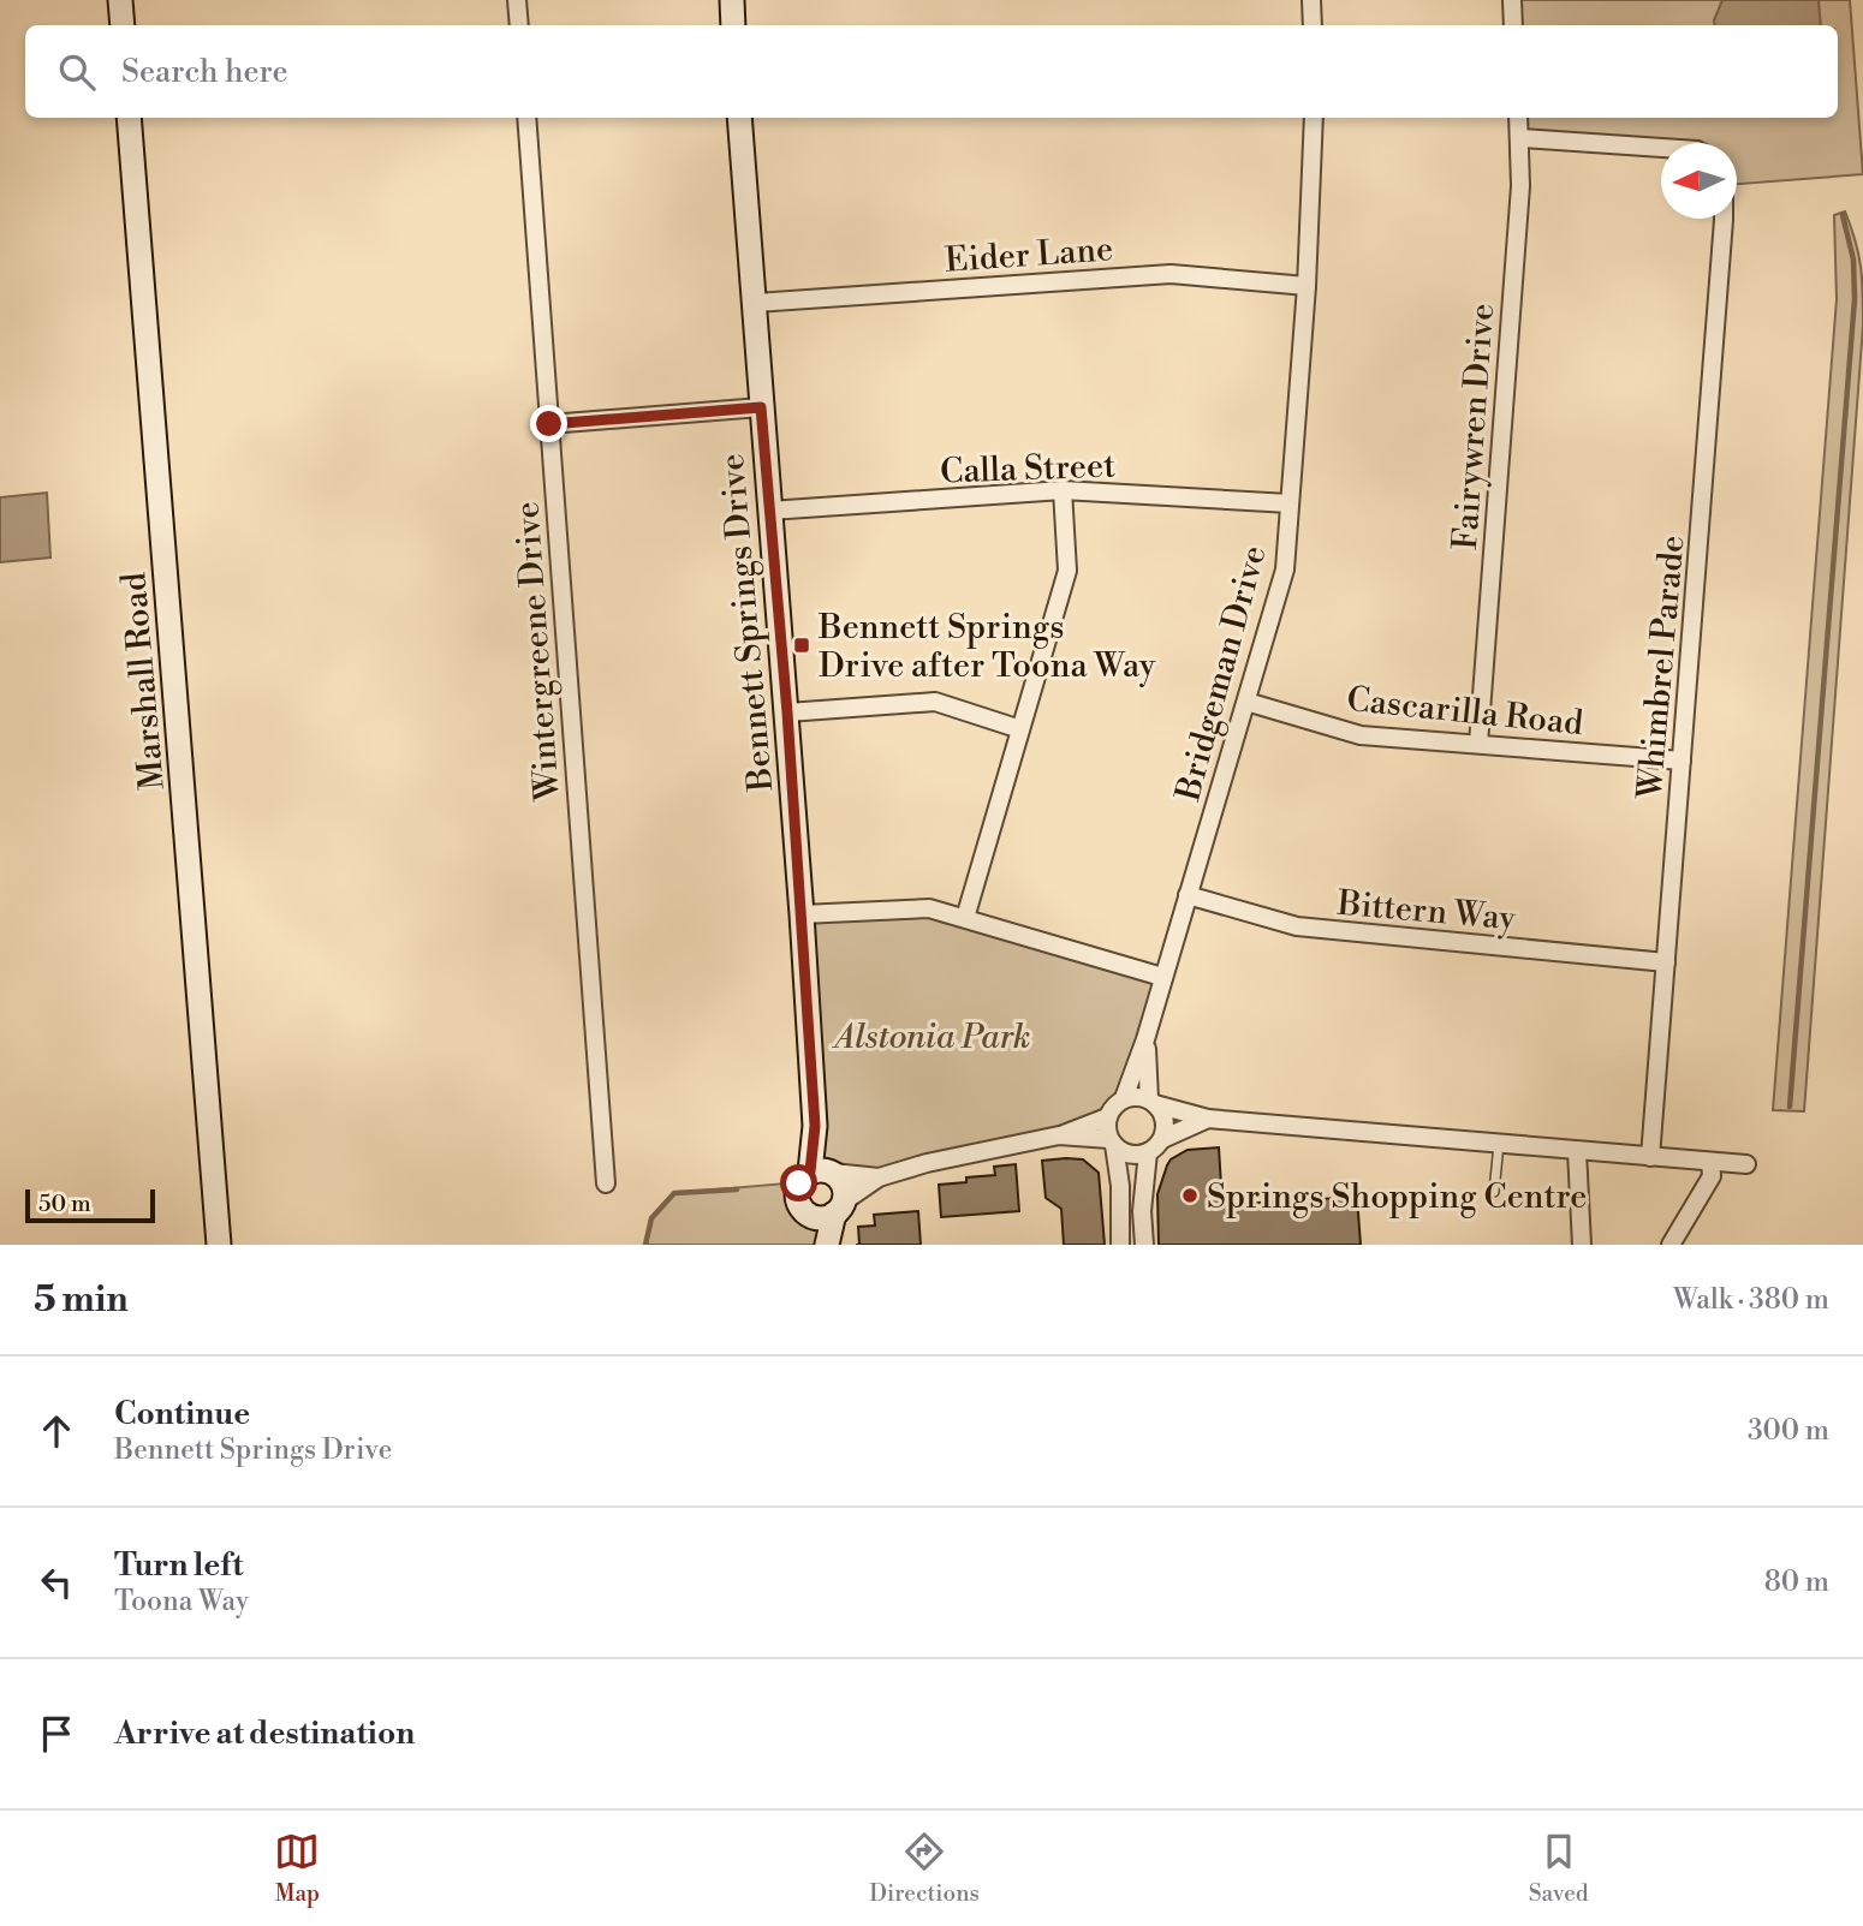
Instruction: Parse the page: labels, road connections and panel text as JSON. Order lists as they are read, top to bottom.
{
  "streets": {
    "street": [
      "Eider Lane",
      "Fairywren Drive",
      "Calla Street",
      "Bennett Springs Drive",
      "Wintergreene Drive",
      "Whimbrel Parade",
      "Bridgeman Drive",
      "Marshall Road",
      "Cascarilla Road",
      "Bittern Way"
    ]
  },
  "crossings": [
    ["Eider Lane", "Bennett Springs Drive"],
    ["Eider Lane", "Bridgeman Drive"],
    ["Fairywren Drive", "Cascarilla Road"],
    ["Calla Street", "Bennett Springs Drive"],
    ["Calla Street", "Bridgeman Drive"],
    ["Whimbrel Parade", "Cascarilla Road"],
    ["Whimbrel Parade", "Bittern Way"],
    ["Bridgeman Drive", "Cascarilla Road"],
    ["Bridgeman Drive", "Bittern Way"]
  ],
  "parks": ["Alstonia Park"],
  "places": {
    "transit": ["Bennett Springs Drive after Toona Way"],
    "other": ["Springs Shopping Centre"]
  },
  "scale_bar": "50 m",
  "north": "left",
  "page": {
    "search": "Search here",
    "scale": "50 m",
    "heading": ["5 min", "Walk · 380 m"],
    "list": [
      ["Continue", "Bennett Springs Drive", "300 m"],
      ["Turn left", "Toona Way", "80 m"],
      "Arrive at destination"
    ],
    "nav": ["Map", "Directions", "Saved"]
  }
}
